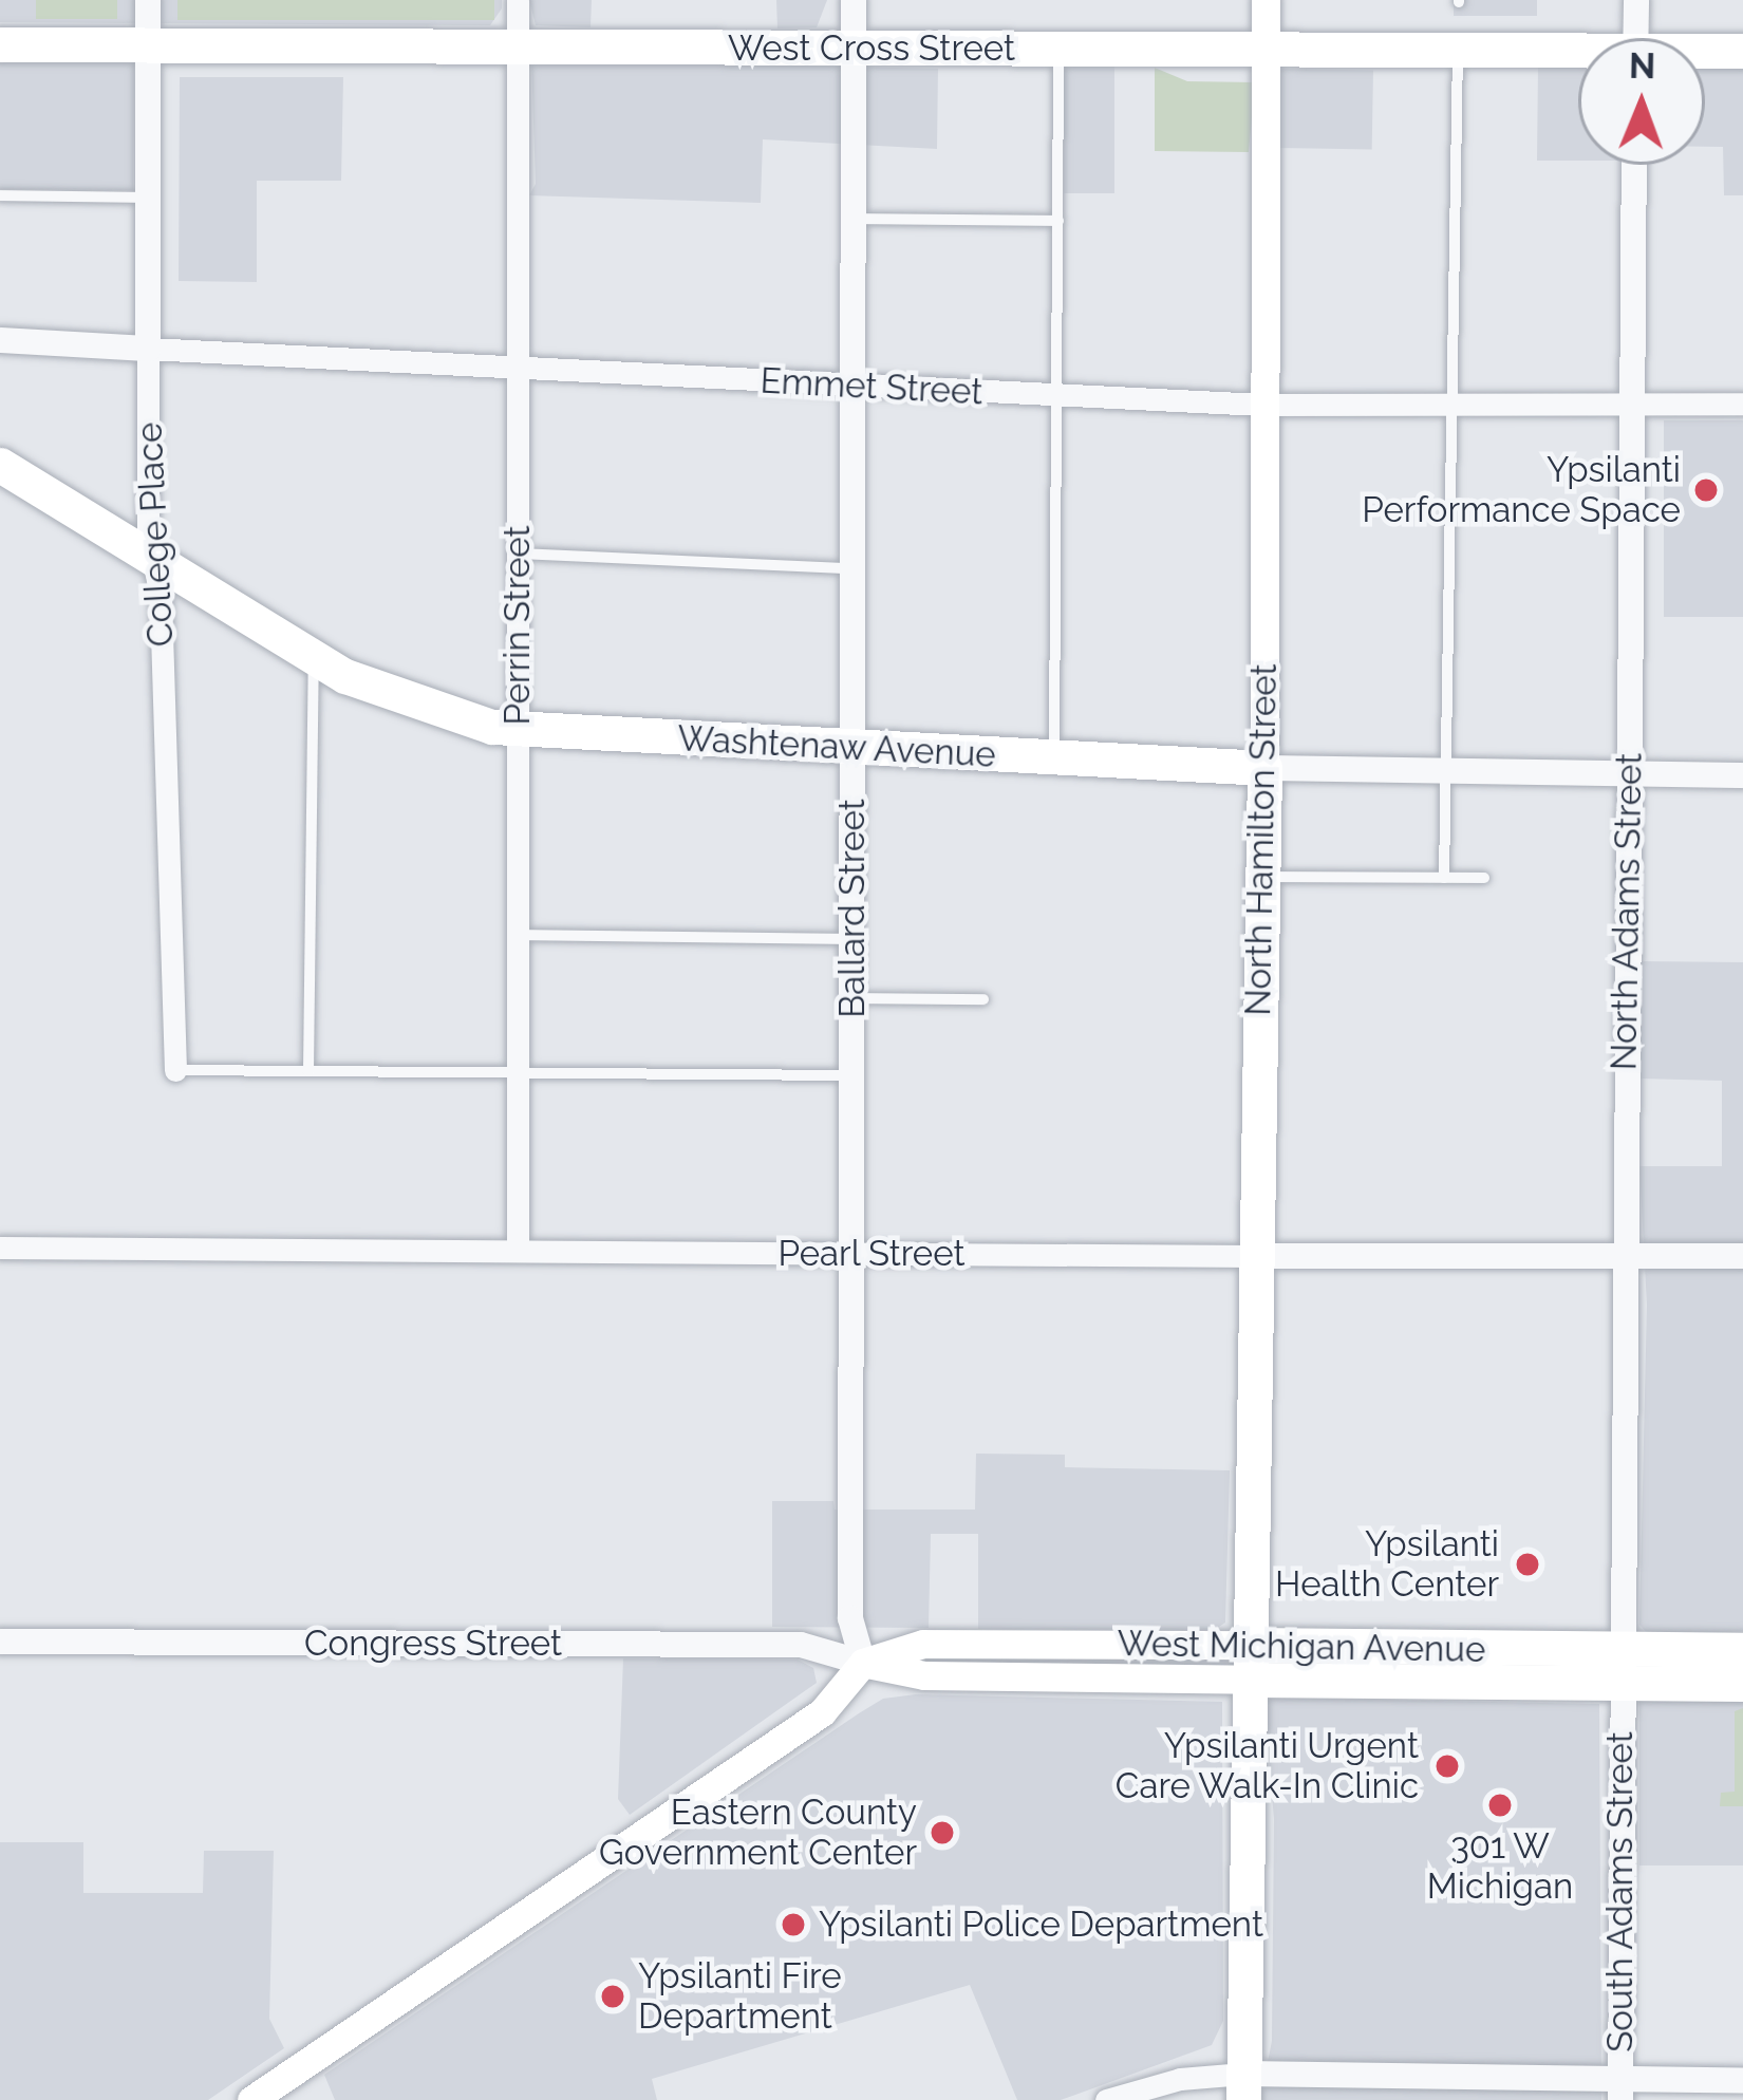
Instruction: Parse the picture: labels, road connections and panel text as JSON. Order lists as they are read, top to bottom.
{
  "streets": {
    "main road": [
      "West Cross Street",
      "Washtenaw Avenue",
      "North Hamilton Street",
      "West Michigan Avenue"
    ],
    "street": [
      "Emmet Street",
      "College Place",
      "Perrin Street",
      "Ballard Street",
      "North Adams Street",
      "Pearl Street",
      "Congress Street",
      "South Adams Street"
    ]
  },
  "crossings": [
    ["West Cross Street", "College Place"],
    ["West Cross Street", "Perrin Street"],
    ["West Cross Street", "North Hamilton Street"],
    ["West Cross Street", "Ballard Street"],
    ["Emmet Street", "College Place"],
    ["Emmet Street", "Perrin Street"],
    ["Emmet Street", "North Hamilton Street"],
    ["Emmet Street", "Ballard Street"],
    ["Emmet Street", "North Adams Street"],
    ["College Place", "Washtenaw Avenue"],
    ["Perrin Street", "Washtenaw Avenue"],
    ["Perrin Street", "Pearl Street"],
    ["Washtenaw Avenue", "North Hamilton Street"],
    ["Washtenaw Avenue", "Ballard Street"],
    ["Washtenaw Avenue", "North Adams Street"],
    ["North Hamilton Street", "Pearl Street"],
    ["North Hamilton Street", "West Michigan Avenue"],
    ["Ballard Street", "Pearl Street"],
    ["Ballard Street", "Congress Street"],
    ["Ballard Street", "West Michigan Avenue"],
    ["North Adams Street", "Pearl Street"],
    ["North Adams Street", "West Michigan Avenue"],
    ["North Adams Street", "South Adams Street"],
    ["Congress Street", "West Michigan Avenue"],
    ["West Michigan Avenue", "South Adams Street"]
  ],
  "places": [
    "Ypsilanti Performance Space",
    "Ypsilanti Health Center",
    "Ypsilanti Urgent Care Walk-In Clinic",
    "301 W Michigan",
    "Eastern County Government Center",
    "Ypsilanti Police Department",
    "Ypsilanti Fire Department"
  ],
  "north": "top"
}
